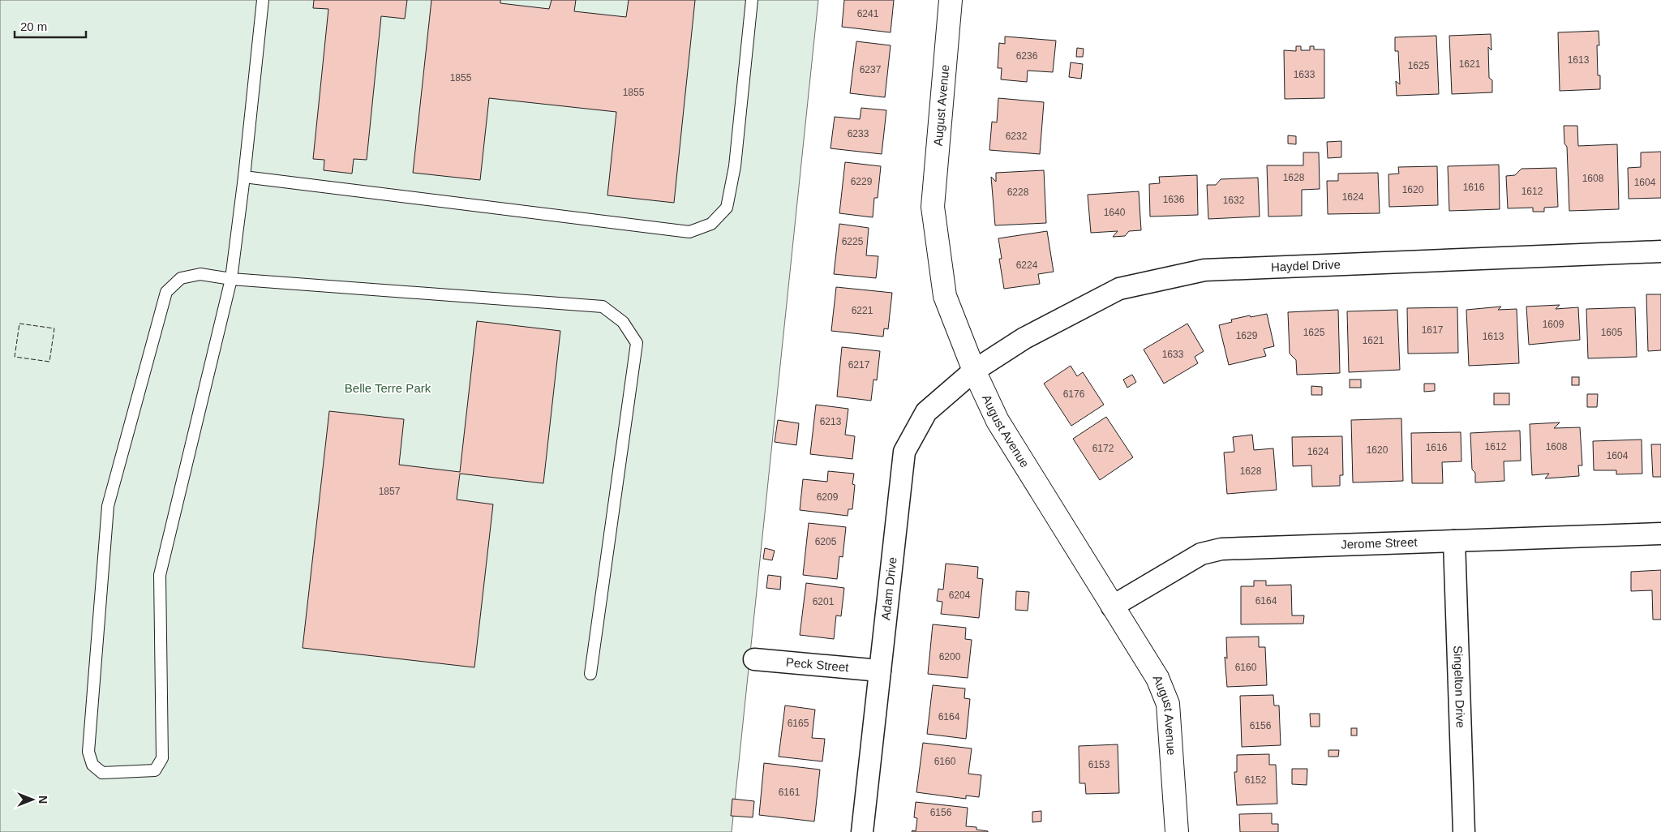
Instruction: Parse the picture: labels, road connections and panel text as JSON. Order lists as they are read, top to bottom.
{
  "streets": {
    "street": [
      "August Avenue",
      "Haydel Drive",
      "Jerome Street",
      "Adam Drive",
      "Peck Street",
      "Singelton Drive"
    ]
  },
  "crossings": [
    ["August Avenue", "Haydel Drive"],
    ["August Avenue", "Jerome Street"],
    ["August Avenue", "Adam Drive"],
    ["Haydel Drive", "Adam Drive"],
    ["Jerome Street", "Singelton Drive"],
    ["Adam Drive", "Peck Street"]
  ],
  "parks": ["Belle Terre Park"],
  "house_numbers": [
    "6241",
    "6236",
    "1613",
    "1621",
    "1625",
    "6237",
    "1633",
    "1855",
    "1855",
    "6233",
    "6232",
    "1628",
    "1608",
    "6229",
    "1604",
    "1616",
    "1620",
    "1612",
    "6228",
    "1624",
    "1636",
    "1632",
    "1640",
    "6225",
    "6224",
    "6221",
    "1609",
    "1617",
    "1625",
    "1605",
    "1629",
    "1613",
    "1621",
    "1633",
    "6217",
    "6176",
    "6213",
    "1612",
    "1608",
    "1616",
    "6172",
    "1620",
    "1624",
    "1604",
    "1628",
    "1857",
    "6209",
    "6205",
    "6204",
    "6164",
    "6201",
    "6200",
    "6160",
    "6164",
    "6165",
    "6156",
    "6160",
    "6153",
    "6152",
    "6161",
    "6156"
  ],
  "scale_bar": "20 m",
  "north": "right"
}
